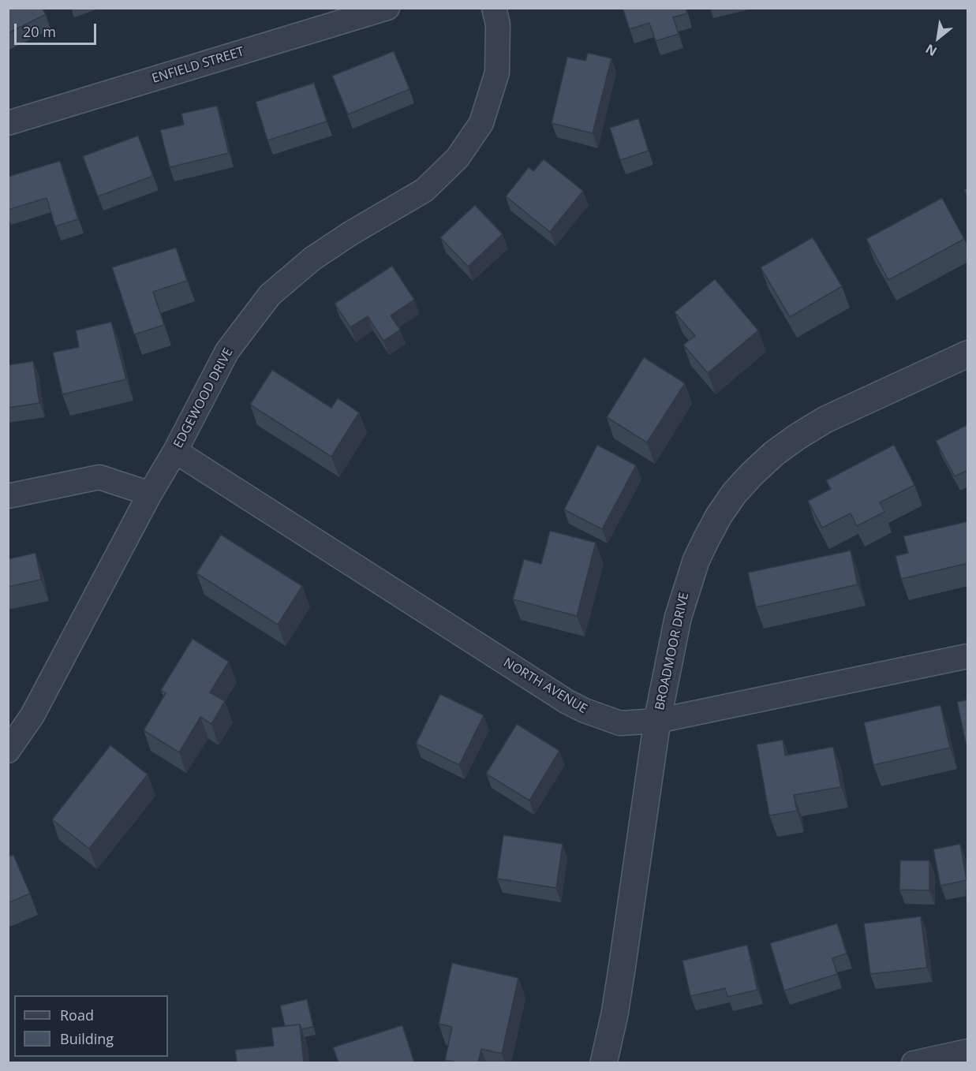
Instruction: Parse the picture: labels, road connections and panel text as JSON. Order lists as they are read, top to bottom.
{
  "streets": {
    "street": [
      "ENFIELD STREET",
      "EDGEWOOD DRIVE",
      "BROADMOOR DRIVE",
      "NORTH AVENUE"
    ]
  },
  "crossings": [
    ["EDGEWOOD DRIVE", "NORTH AVENUE"],
    ["BROADMOOR DRIVE", "NORTH AVENUE"]
  ],
  "legend": ["Road", "Building"],
  "scale_bar": "20 m",
  "north": "bottom left"
}
